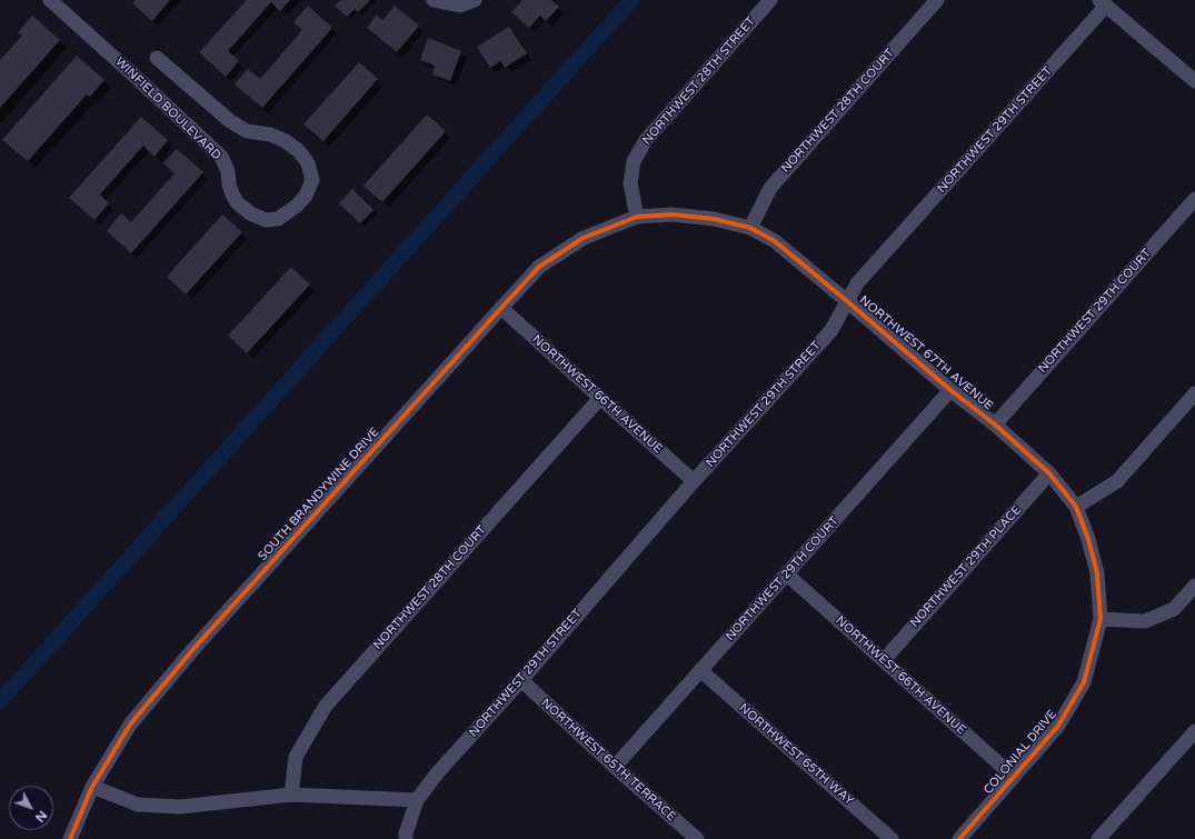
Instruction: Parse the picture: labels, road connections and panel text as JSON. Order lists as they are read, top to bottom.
{
  "streets": {
    "street": [
      "NORTHWEST 28TH STREET",
      "WINFIELD BOULEVARD",
      "NORTHWEST 28TH COURT",
      "NORTHWEST 29TH STREET",
      "NORTHWEST 29TH COURT",
      "NORTHWEST 67TH AVENUE",
      "NORTHWEST 66TH AVENUE",
      "SOUTH BRANDYWINE DRIVE",
      "NORTHWEST 29TH PLACE",
      "COLONIAL DRIVE",
      "NORTHWEST 65TH WAY",
      "NORTHWEST 65TH TERRACE"
    ]
  },
  "crossings": [
    ["NORTHWEST 28TH STREET", "NORTHWEST 67TH AVENUE"],
    ["NORTHWEST 28TH STREET", "SOUTH BRANDYWINE DRIVE"],
    ["NORTHWEST 28TH COURT", "NORTHWEST 67TH AVENUE"],
    ["NORTHWEST 28TH COURT", "NORTHWEST 66TH AVENUE"],
    ["NORTHWEST 29TH STREET", "NORTHWEST 67TH AVENUE"],
    ["NORTHWEST 29TH STREET", "NORTHWEST 66TH AVENUE"],
    ["NORTHWEST 29TH STREET", "NORTHWEST 65TH TERRACE"],
    ["NORTHWEST 29TH COURT", "NORTHWEST 67TH AVENUE"],
    ["NORTHWEST 29TH COURT", "NORTHWEST 66TH AVENUE"],
    ["NORTHWEST 29TH COURT", "NORTHWEST 65TH WAY"],
    ["NORTHWEST 29TH COURT", "NORTHWEST 65TH TERRACE"],
    ["NORTHWEST 67TH AVENUE", "SOUTH BRANDYWINE DRIVE"],
    ["NORTHWEST 67TH AVENUE", "NORTHWEST 29TH PLACE"],
    ["NORTHWEST 67TH AVENUE", "COLONIAL DRIVE"],
    ["NORTHWEST 66TH AVENUE", "SOUTH BRANDYWINE DRIVE"],
    ["NORTHWEST 66TH AVENUE", "NORTHWEST 29TH PLACE"],
    ["NORTHWEST 66TH AVENUE", "COLONIAL DRIVE"]
  ],
  "north": "bottom right"
}
